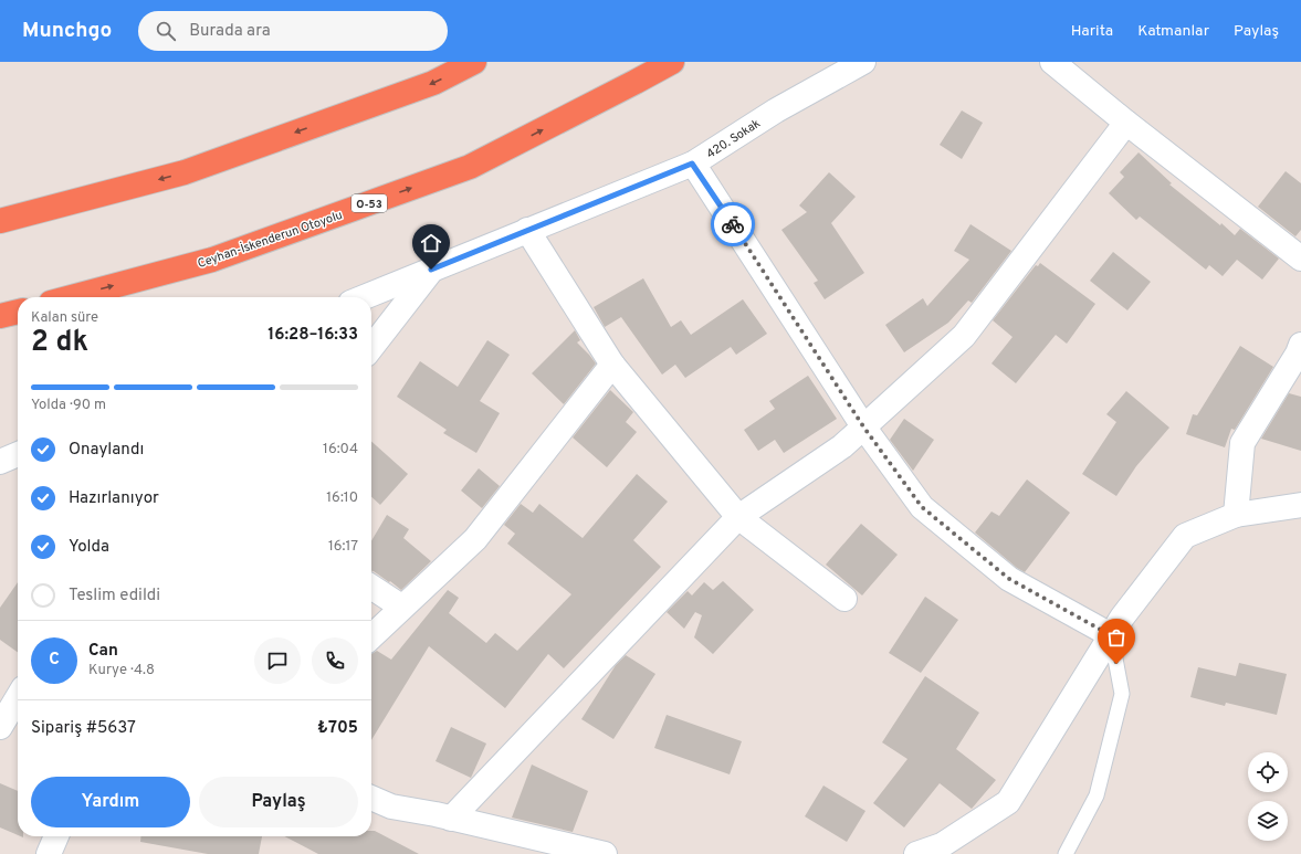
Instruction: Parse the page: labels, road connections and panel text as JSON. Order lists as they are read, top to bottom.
{
  "streets": {
    "highway": ["O-53", "Ceyhan-İskenderun Otoyolu"],
    "street": ["420. Sokak"]
  },
  "page": {
    "header": "Munchgo",
    "search": "Burada ara",
    "nav": ["Harita", "Katmanlar", "Paylaş"],
    "heading": ["2 dk", "Kalan süre", "16:28–16:33"],
    "panel": [
      "Can",
      "Kurye · 4.8",
      "Sipariş #5637",
      "₺705"
    ],
    "bar": "Yolda · 90 m",
    "list": [
      ["Onaylandı", "16:04"],
      ["Hazırlanıyor", "16:10"],
      ["Yolda", "16:17"],
      "Teslim edildi"
    ],
    "round": "C",
    "buttons": ["Yardım", "Paylaş"]
  }
}
